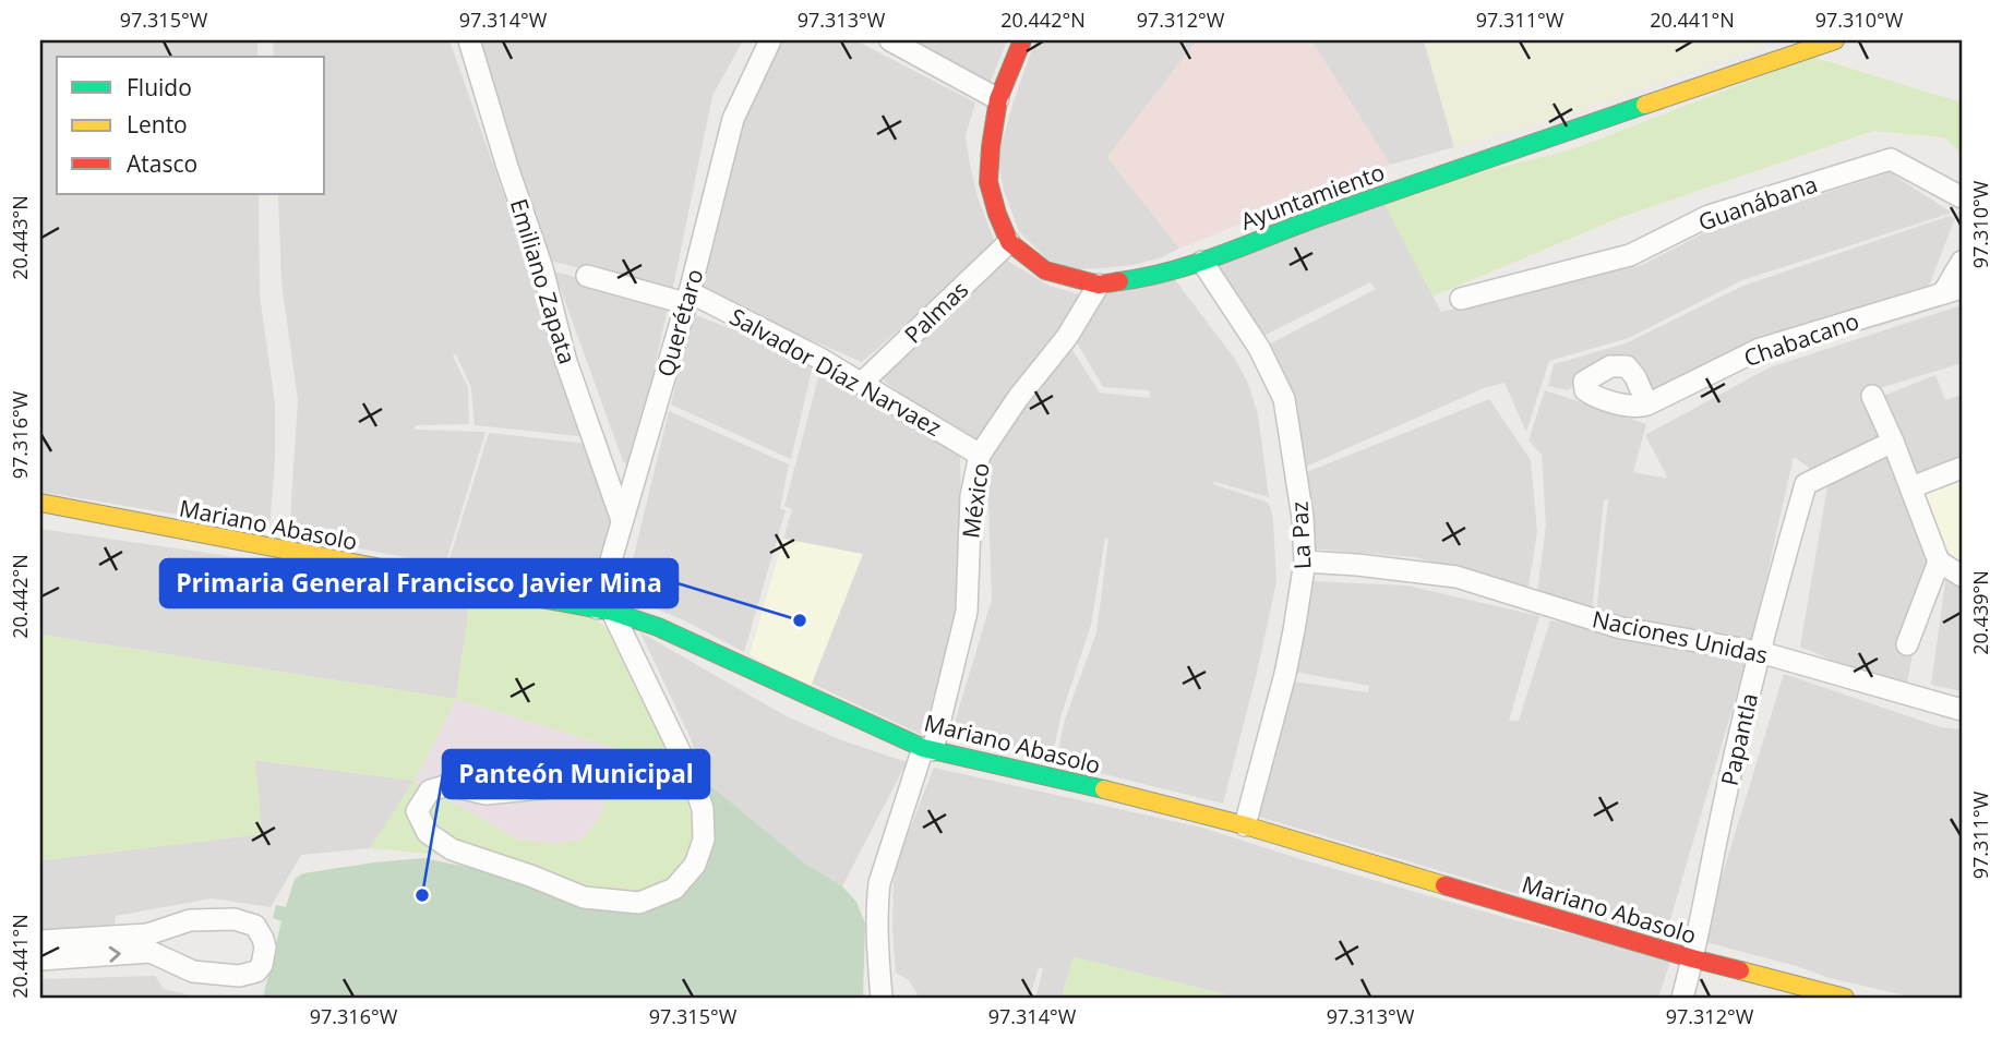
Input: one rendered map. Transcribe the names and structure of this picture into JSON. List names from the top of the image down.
{
  "streets": {
    "street": [
      "Ayuntamiento",
      "Guanábana",
      "Emiliano Zapata",
      "Palmas",
      "Querétaro",
      "Chabacano",
      "Salvador Díaz Narvaez",
      "México",
      "Mariano Abasolo",
      "La Paz",
      "Naciones Unidas",
      "Papantla"
    ]
  },
  "crossings": [
    ["Ayuntamiento", "Palmas"],
    ["Ayuntamiento", "México"],
    ["Ayuntamiento", "La Paz"],
    ["Emiliano Zapata", "Querétaro"],
    ["Palmas", "Salvador Díaz Narvaez"],
    ["Querétaro", "Salvador Díaz Narvaez"],
    ["Querétaro", "Mariano Abasolo"],
    ["Salvador Díaz Narvaez", "México"],
    ["México", "Mariano Abasolo"],
    ["Mariano Abasolo", "La Paz"],
    ["Mariano Abasolo", "Papantla"],
    ["La Paz", "Naciones Unidas"],
    ["Naciones Unidas", "Papantla"]
  ],
  "places": ["Primaria General Francisco Javier Mina", "Panteón Municipal"],
  "legend": ["Fluido", "Lento", "Atasco"],
  "coordinates": [
    "97.315°W",
    "97.314°W",
    "97.313°W",
    "20.442°N",
    "97.312°W",
    "97.311°W",
    "20.441°N",
    "97.310°W",
    "20.443°N",
    "97.316°W",
    "20.439°N"
  ]
}
